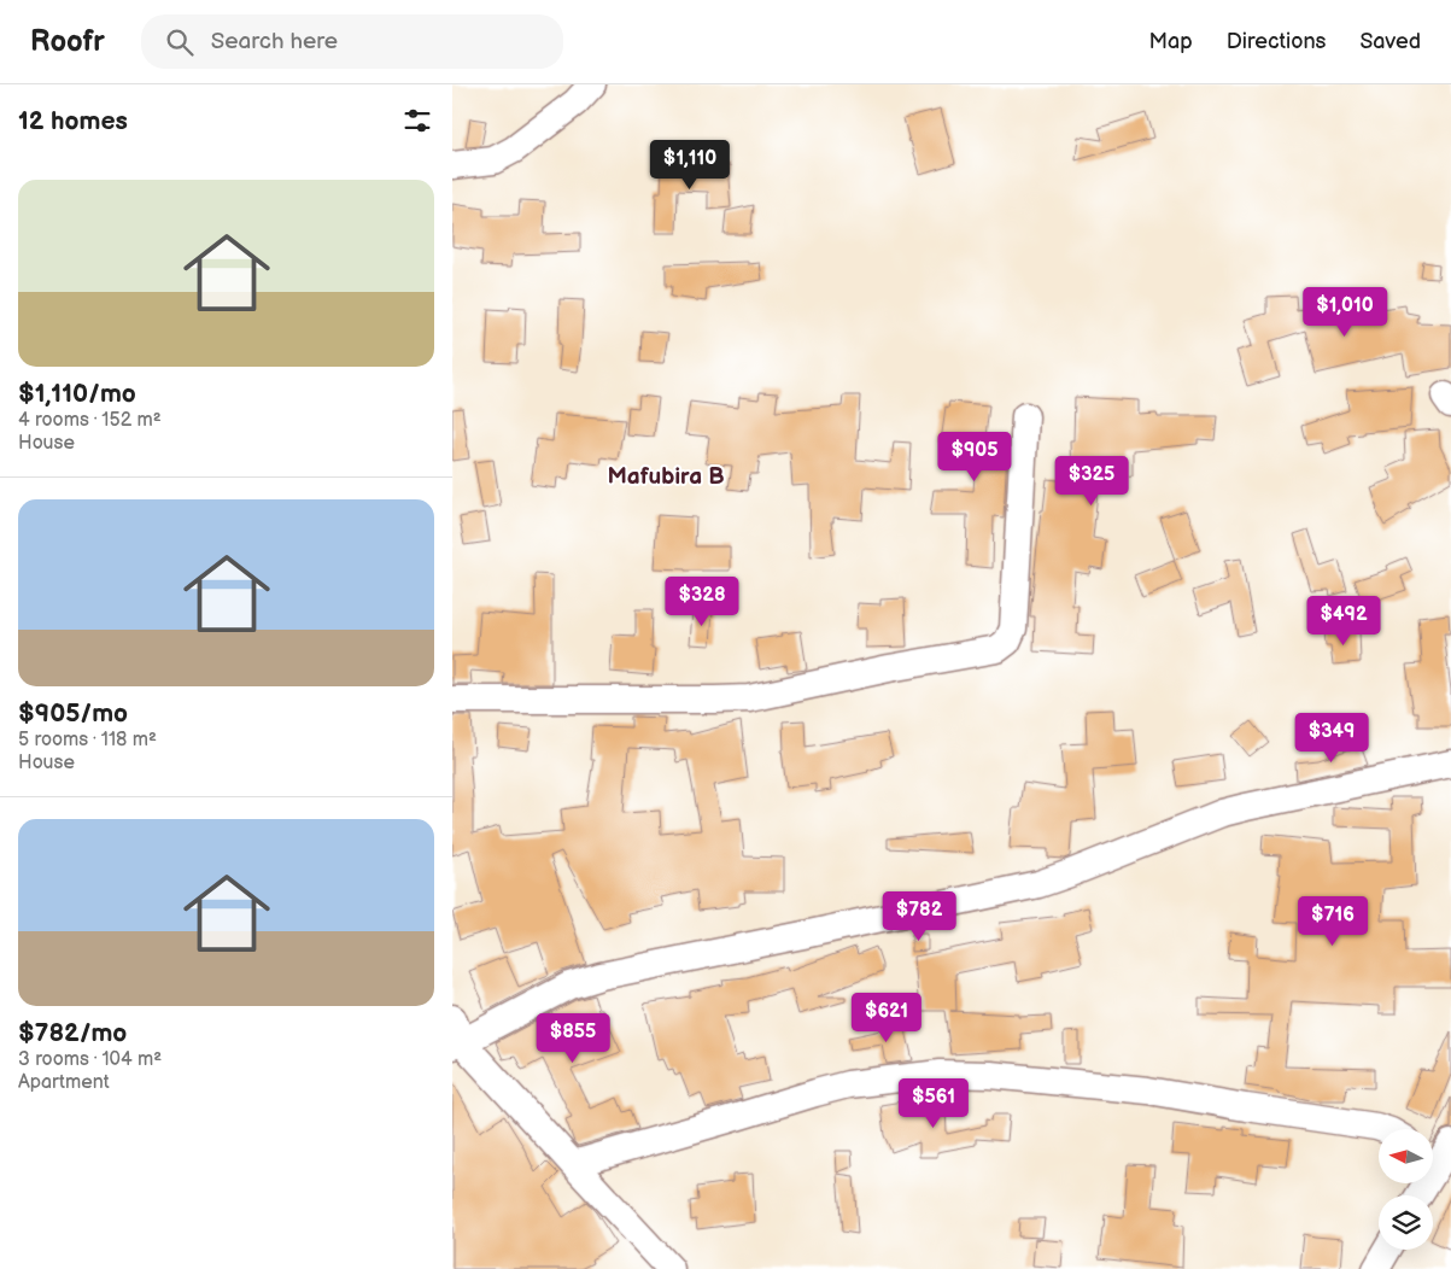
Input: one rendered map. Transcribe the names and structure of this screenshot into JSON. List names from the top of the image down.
{
  "districts": ["Mafubira B"],
  "north": "left",
  "page": {
    "header": "Roofr",
    "search": "Search here",
    "nav": ["Map", "Directions", "Saved"],
    "heading": "12 homes",
    "price": [
      "$1,110",
      "$1,010",
      "$905",
      "$325",
      "$328",
      "$492",
      "$349",
      "$782",
      "$716",
      "$621",
      "$855",
      "$561"
    ],
    "list": [
      {
        "name": "$1,110/mo",
        "note": "4 rooms · 152 m² · House"
      },
      {
        "name": "$905/mo",
        "note": "5 rooms · 118 m² · House"
      },
      {
        "name": "$782/mo",
        "note": "3 rooms · 104 m² · Apartment"
      }
    ]
  }
}
